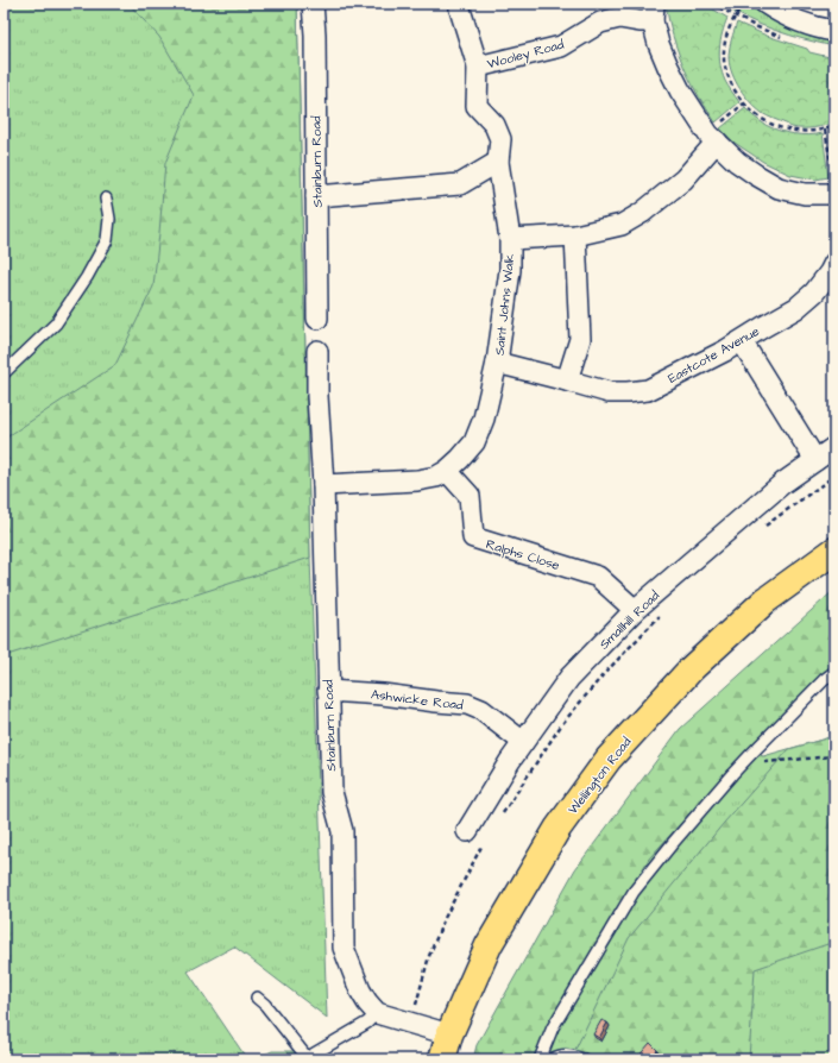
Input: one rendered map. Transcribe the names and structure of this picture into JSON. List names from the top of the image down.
{
  "streets": {
    "main road": ["Wellington Road"],
    "street": [
      "Wooley Road",
      "Stainburn Road",
      "Saint Johns Walk",
      "Eastcote Avenue",
      "Ralphs Close",
      "Smallhill Road",
      "Ashwicke Road"
    ]
  },
  "crossings": [
    ["Wooley Road", "Saint Johns Walk"],
    ["Stainburn Road", "Saint Johns Walk"],
    ["Stainburn Road", "Ashwicke Road"],
    ["Saint Johns Walk", "Eastcote Avenue"],
    ["Saint Johns Walk", "Ralphs Close"],
    ["Ralphs Close", "Smallhill Road"],
    ["Smallhill Road", "Ashwicke Road"]
  ]
}
